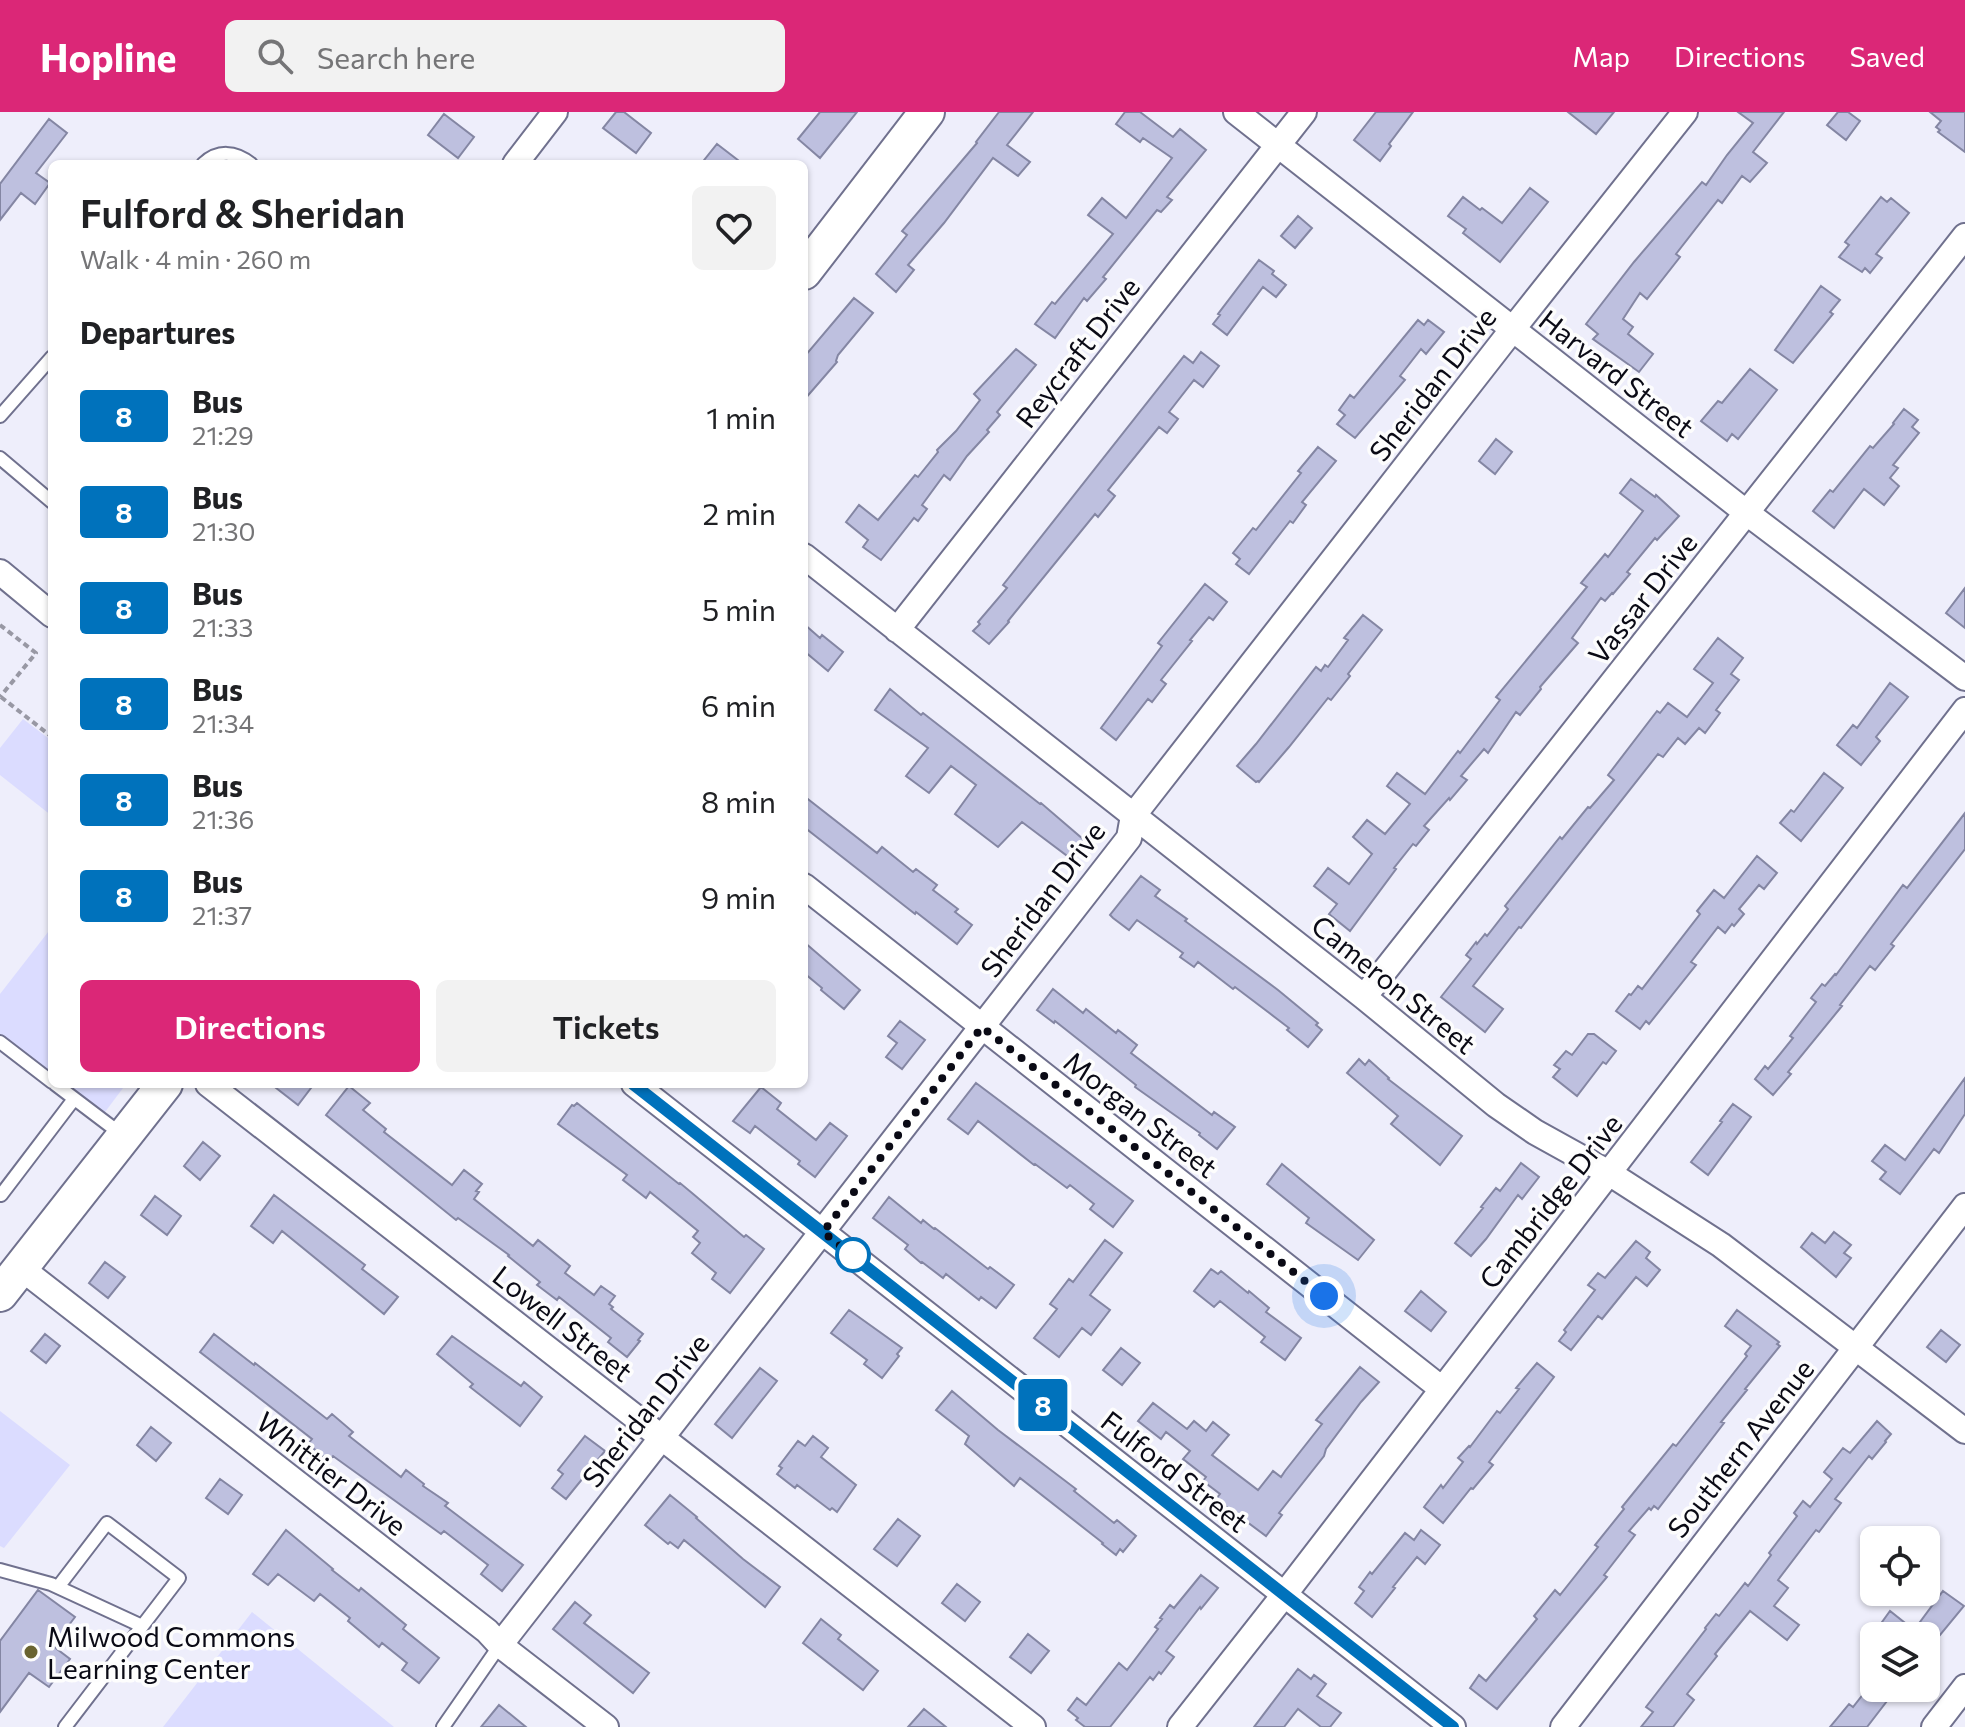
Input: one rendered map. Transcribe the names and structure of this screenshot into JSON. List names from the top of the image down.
{
  "streets": {
    "street": [
      "Reycraft Drive",
      "Harvard Street",
      "Sheridan Drive",
      "Vassar Drive",
      "Cameron Street",
      "Morgan Street",
      "Cambridge Drive",
      "Lowell Street",
      "Southern Avenue",
      "Fulford Street",
      "Whittier Drive"
    ]
  },
  "crossings": [
    ["Reycraft Drive", "Harvard Street"],
    ["Reycraft Drive", "Cameron Street"],
    ["Harvard Street", "Sheridan Drive"],
    ["Harvard Street", "Vassar Drive"],
    ["Sheridan Drive", "Cameron Street"],
    ["Sheridan Drive", "Morgan Street"],
    ["Sheridan Drive", "Lowell Street"],
    ["Sheridan Drive", "Fulford Street"],
    ["Sheridan Drive", "Whittier Drive"],
    ["Vassar Drive", "Cameron Street"],
    ["Cameron Street", "Cambridge Drive"],
    ["Cameron Street", "Southern Avenue"],
    ["Morgan Street", "Cambridge Drive"],
    ["Cambridge Drive", "Fulford Street"]
  ],
  "places": ["Milwood Commons Learning Center"],
  "lines": ["bus line 8"],
  "page": {
    "header": "Hopline",
    "search": "Search here",
    "nav": ["Map", "Directions", "Saved"],
    "on_map": "8",
    "heading": [
      ["Fulford & Sheridan", "Walk · 4 min · 260 m"],
      "Departures"
    ],
    "list": [
      {
        "mark": "8",
        "name": "Bus",
        "note": "21:29",
        "value": "1 min"
      },
      {
        "mark": "8",
        "name": "Bus",
        "note": "21:30",
        "value": "2 min"
      },
      {
        "mark": "8",
        "name": "Bus",
        "note": "21:33",
        "value": "5 min"
      },
      {
        "mark": "8",
        "name": "Bus",
        "note": "21:34",
        "value": "6 min"
      },
      {
        "mark": "8",
        "name": "Bus",
        "note": "21:36",
        "value": "8 min"
      },
      {
        "mark": "8",
        "name": "Bus",
        "note": "21:37",
        "value": "9 min"
      }
    ],
    "buttons": ["Directions", "Tickets"]
  }
}
